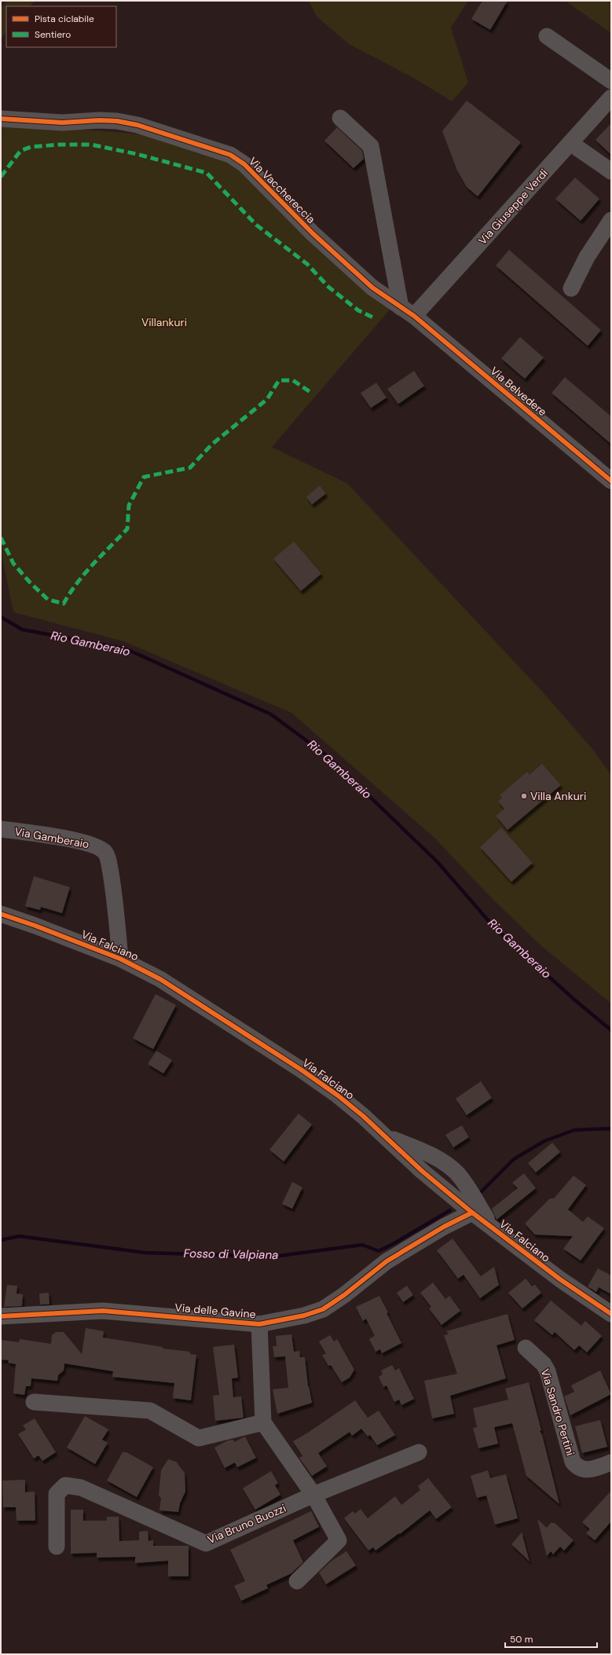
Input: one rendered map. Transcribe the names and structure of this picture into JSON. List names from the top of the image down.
{
  "streets": {
    "street": [
      "Via Vacchereccia",
      "Via Giuseppe Verdi",
      "Via Belvedere",
      "Via Gamberaio",
      "Via Falciano",
      "Via delle Gavine",
      "Via Sandro Pertini",
      "Via Bruno Buozzi"
    ]
  },
  "crossings": [
    ["Via Vacchereccia", "Via Giuseppe Verdi"],
    ["Via Vacchereccia", "Via Belvedere"],
    ["Via Giuseppe Verdi", "Via Belvedere"],
    ["Via Gamberaio", "Via Falciano"],
    ["Via Falciano", "Via delle Gavine"]
  ],
  "water": ["Rio Gamberaio", "Fosso di Valpiana"],
  "parks": ["Villankuri"],
  "places": ["Villa Ankuri"],
  "legend": ["Pista ciclabile", "Sentiero"],
  "scale_bar": "50 m"
}
